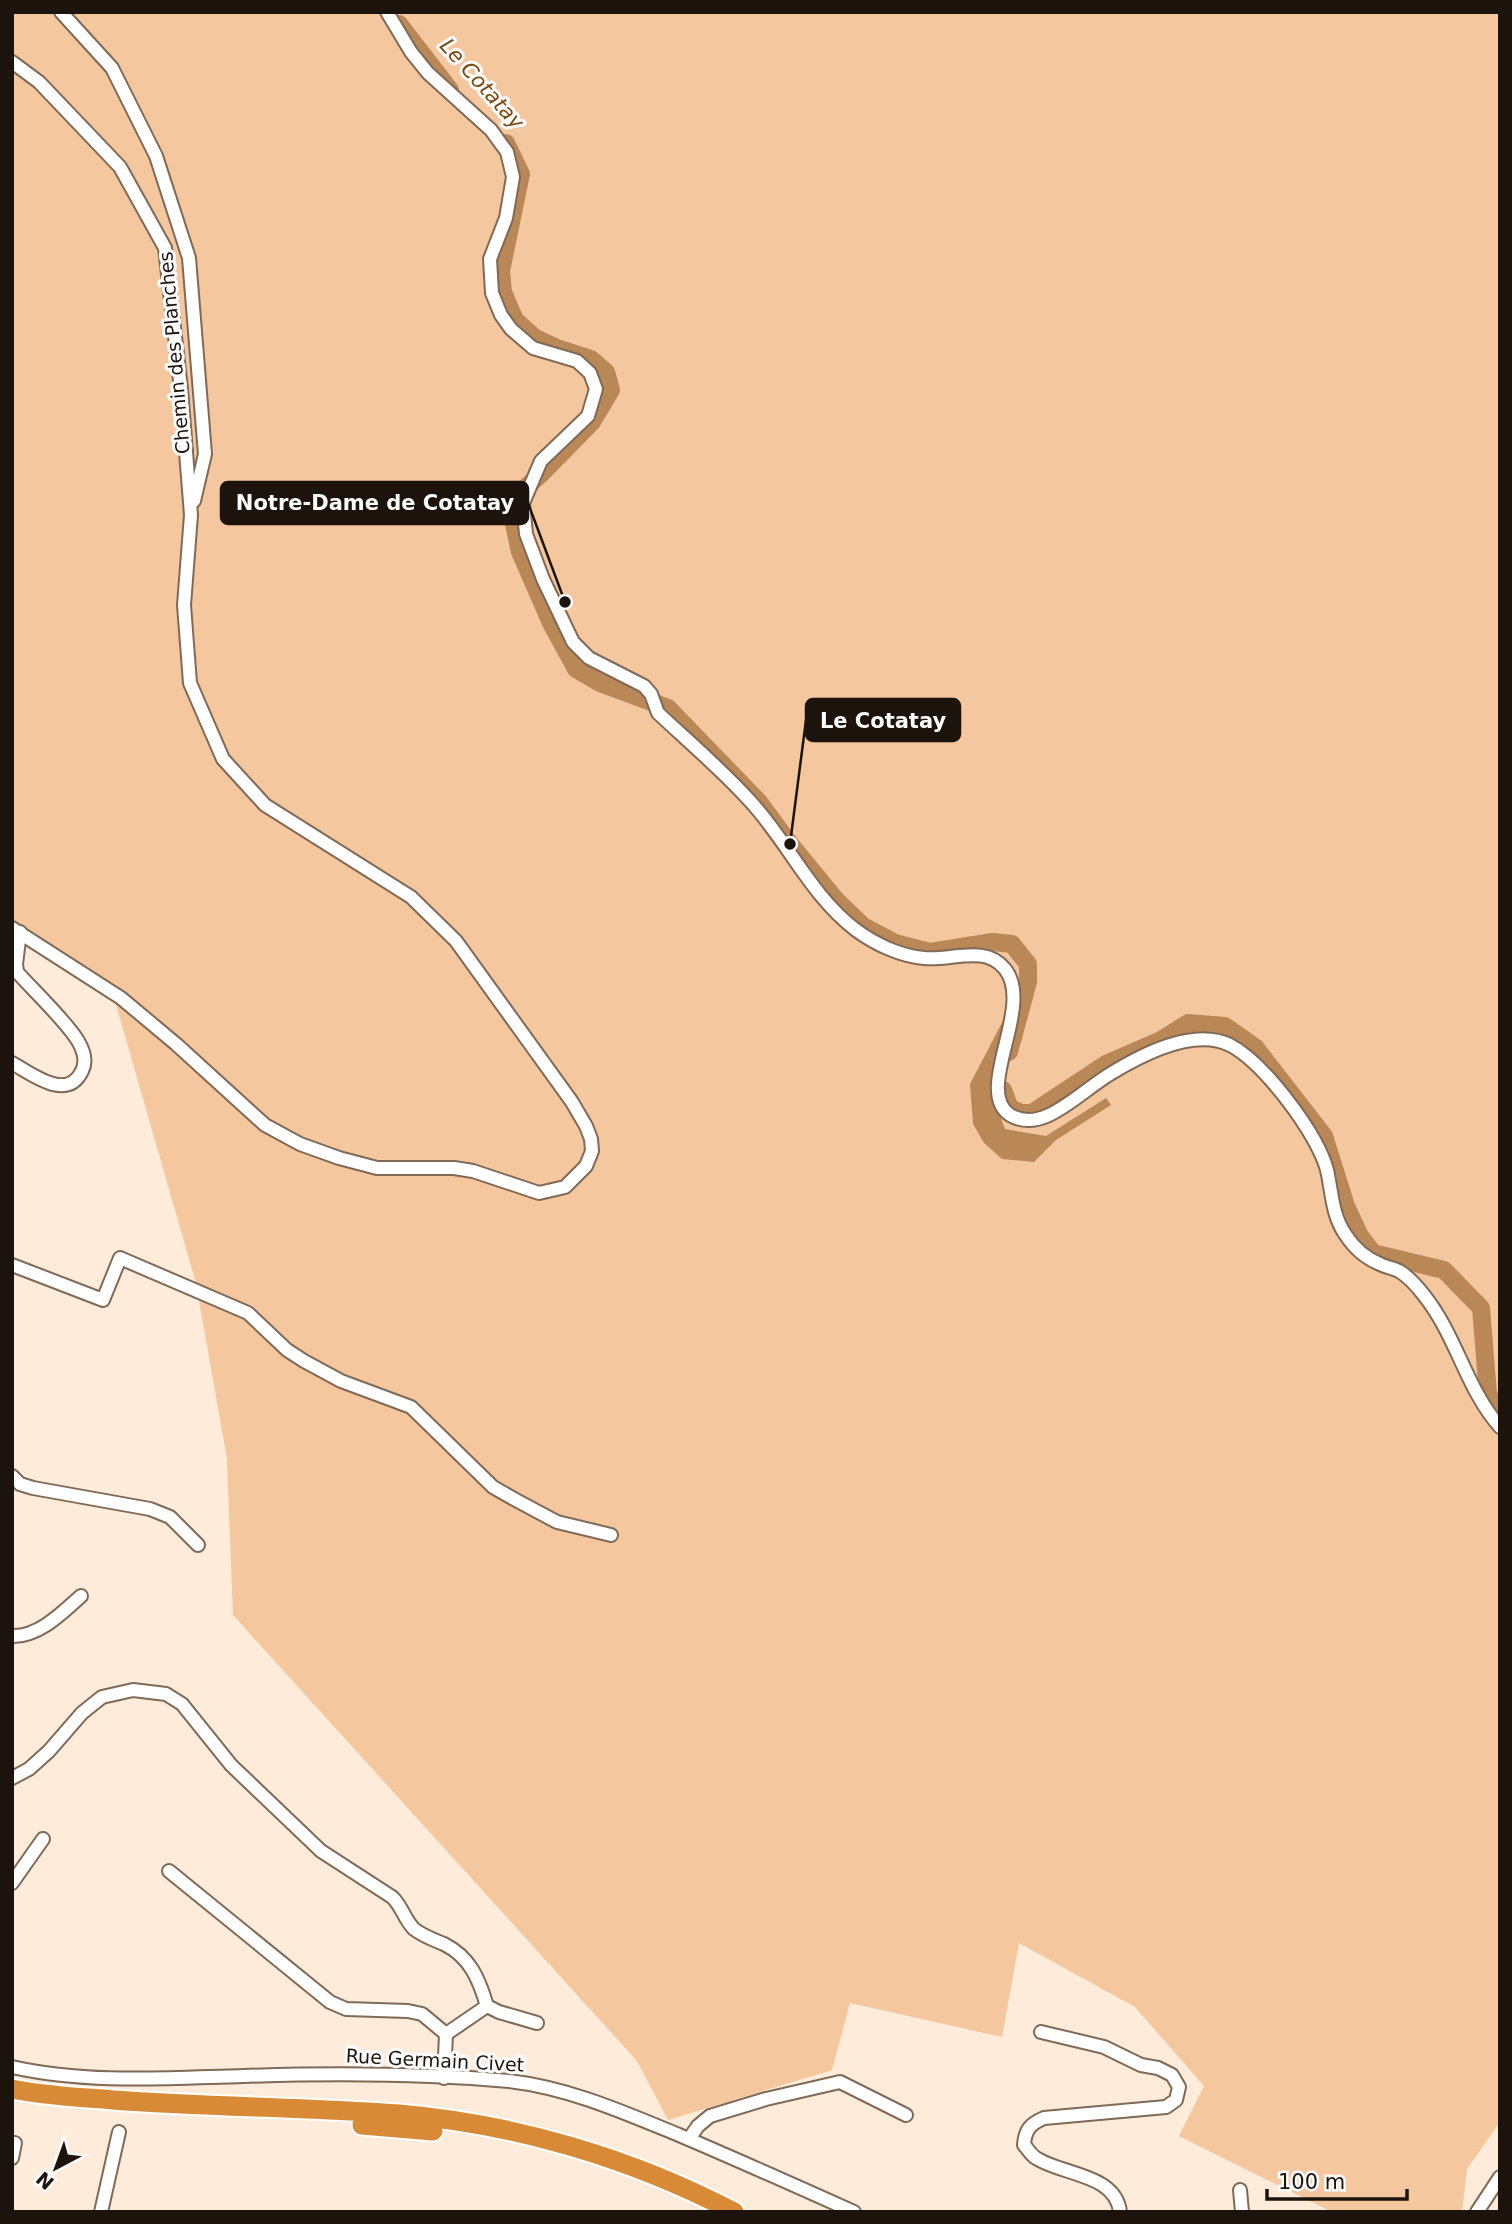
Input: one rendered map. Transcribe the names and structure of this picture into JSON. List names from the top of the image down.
{
  "streets": {
    "street": ["Chemin des Planches", "Rue Germain Civet"]
  },
  "water": ["Le Cotatay"],
  "places": ["Notre-Dame de Cotatay", "Le Cotatay"],
  "scale_bar": "100 m",
  "north": "bottom left"
}
